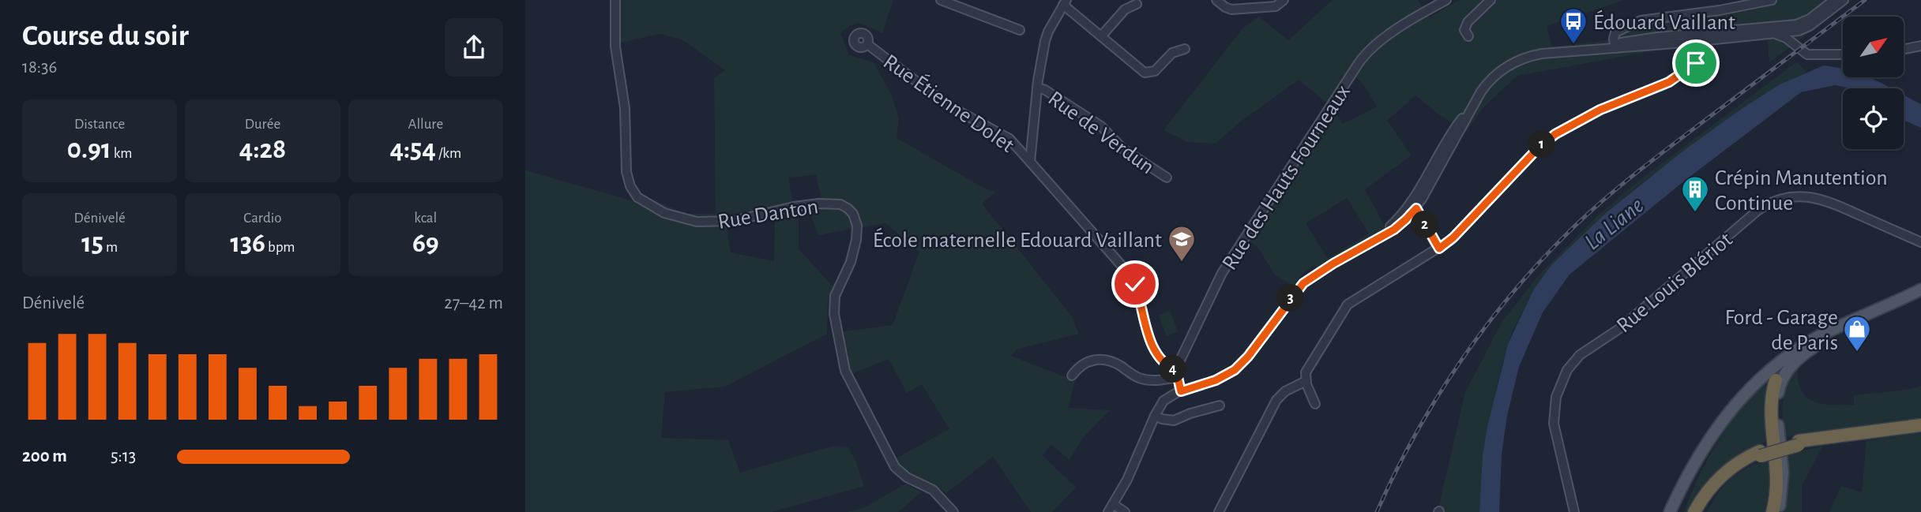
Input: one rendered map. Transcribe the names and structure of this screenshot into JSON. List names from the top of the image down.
{
  "streets": {
    "street": [
      "Rue Étienne Dolet",
      "Rue de Verdun",
      "Rue des Hauts Fourneaux",
      "Rue Danton",
      "Rue Louis Blériot"
    ]
  },
  "crossings": [
    ["Rue Étienne Dolet", "Rue des Hauts Fourneaux"]
  ],
  "water": ["La Liane"],
  "places": {
    "bus stop": ["Édouard Vaillant"],
    "building": ["Crépin Manutention Continue"],
    "school or university": ["École maternelle Edouard Vaillant"],
    "shop": ["Ford - Garage de Paris"]
  },
  "north": "top right",
  "page": {
    "heading": ["Course du soir", "18:36"],
    "stats": [
      ["Distance", "0.91 km"],
      ["Durée", "4:28"],
      ["Allure", "4:54 /km"],
      ["Dénivelé", "15 m"],
      ["Cardio", "136 bpm"],
      ["kcal", "69"]
    ],
    "pins": [
      "1",
      "2",
      "3",
      "4"
    ],
    "chart": ["Dénivelé", "27–42 m"],
    "list": [
      {
        "name": "200 m",
        "note": "5:13"
      }
    ]
  }
}
